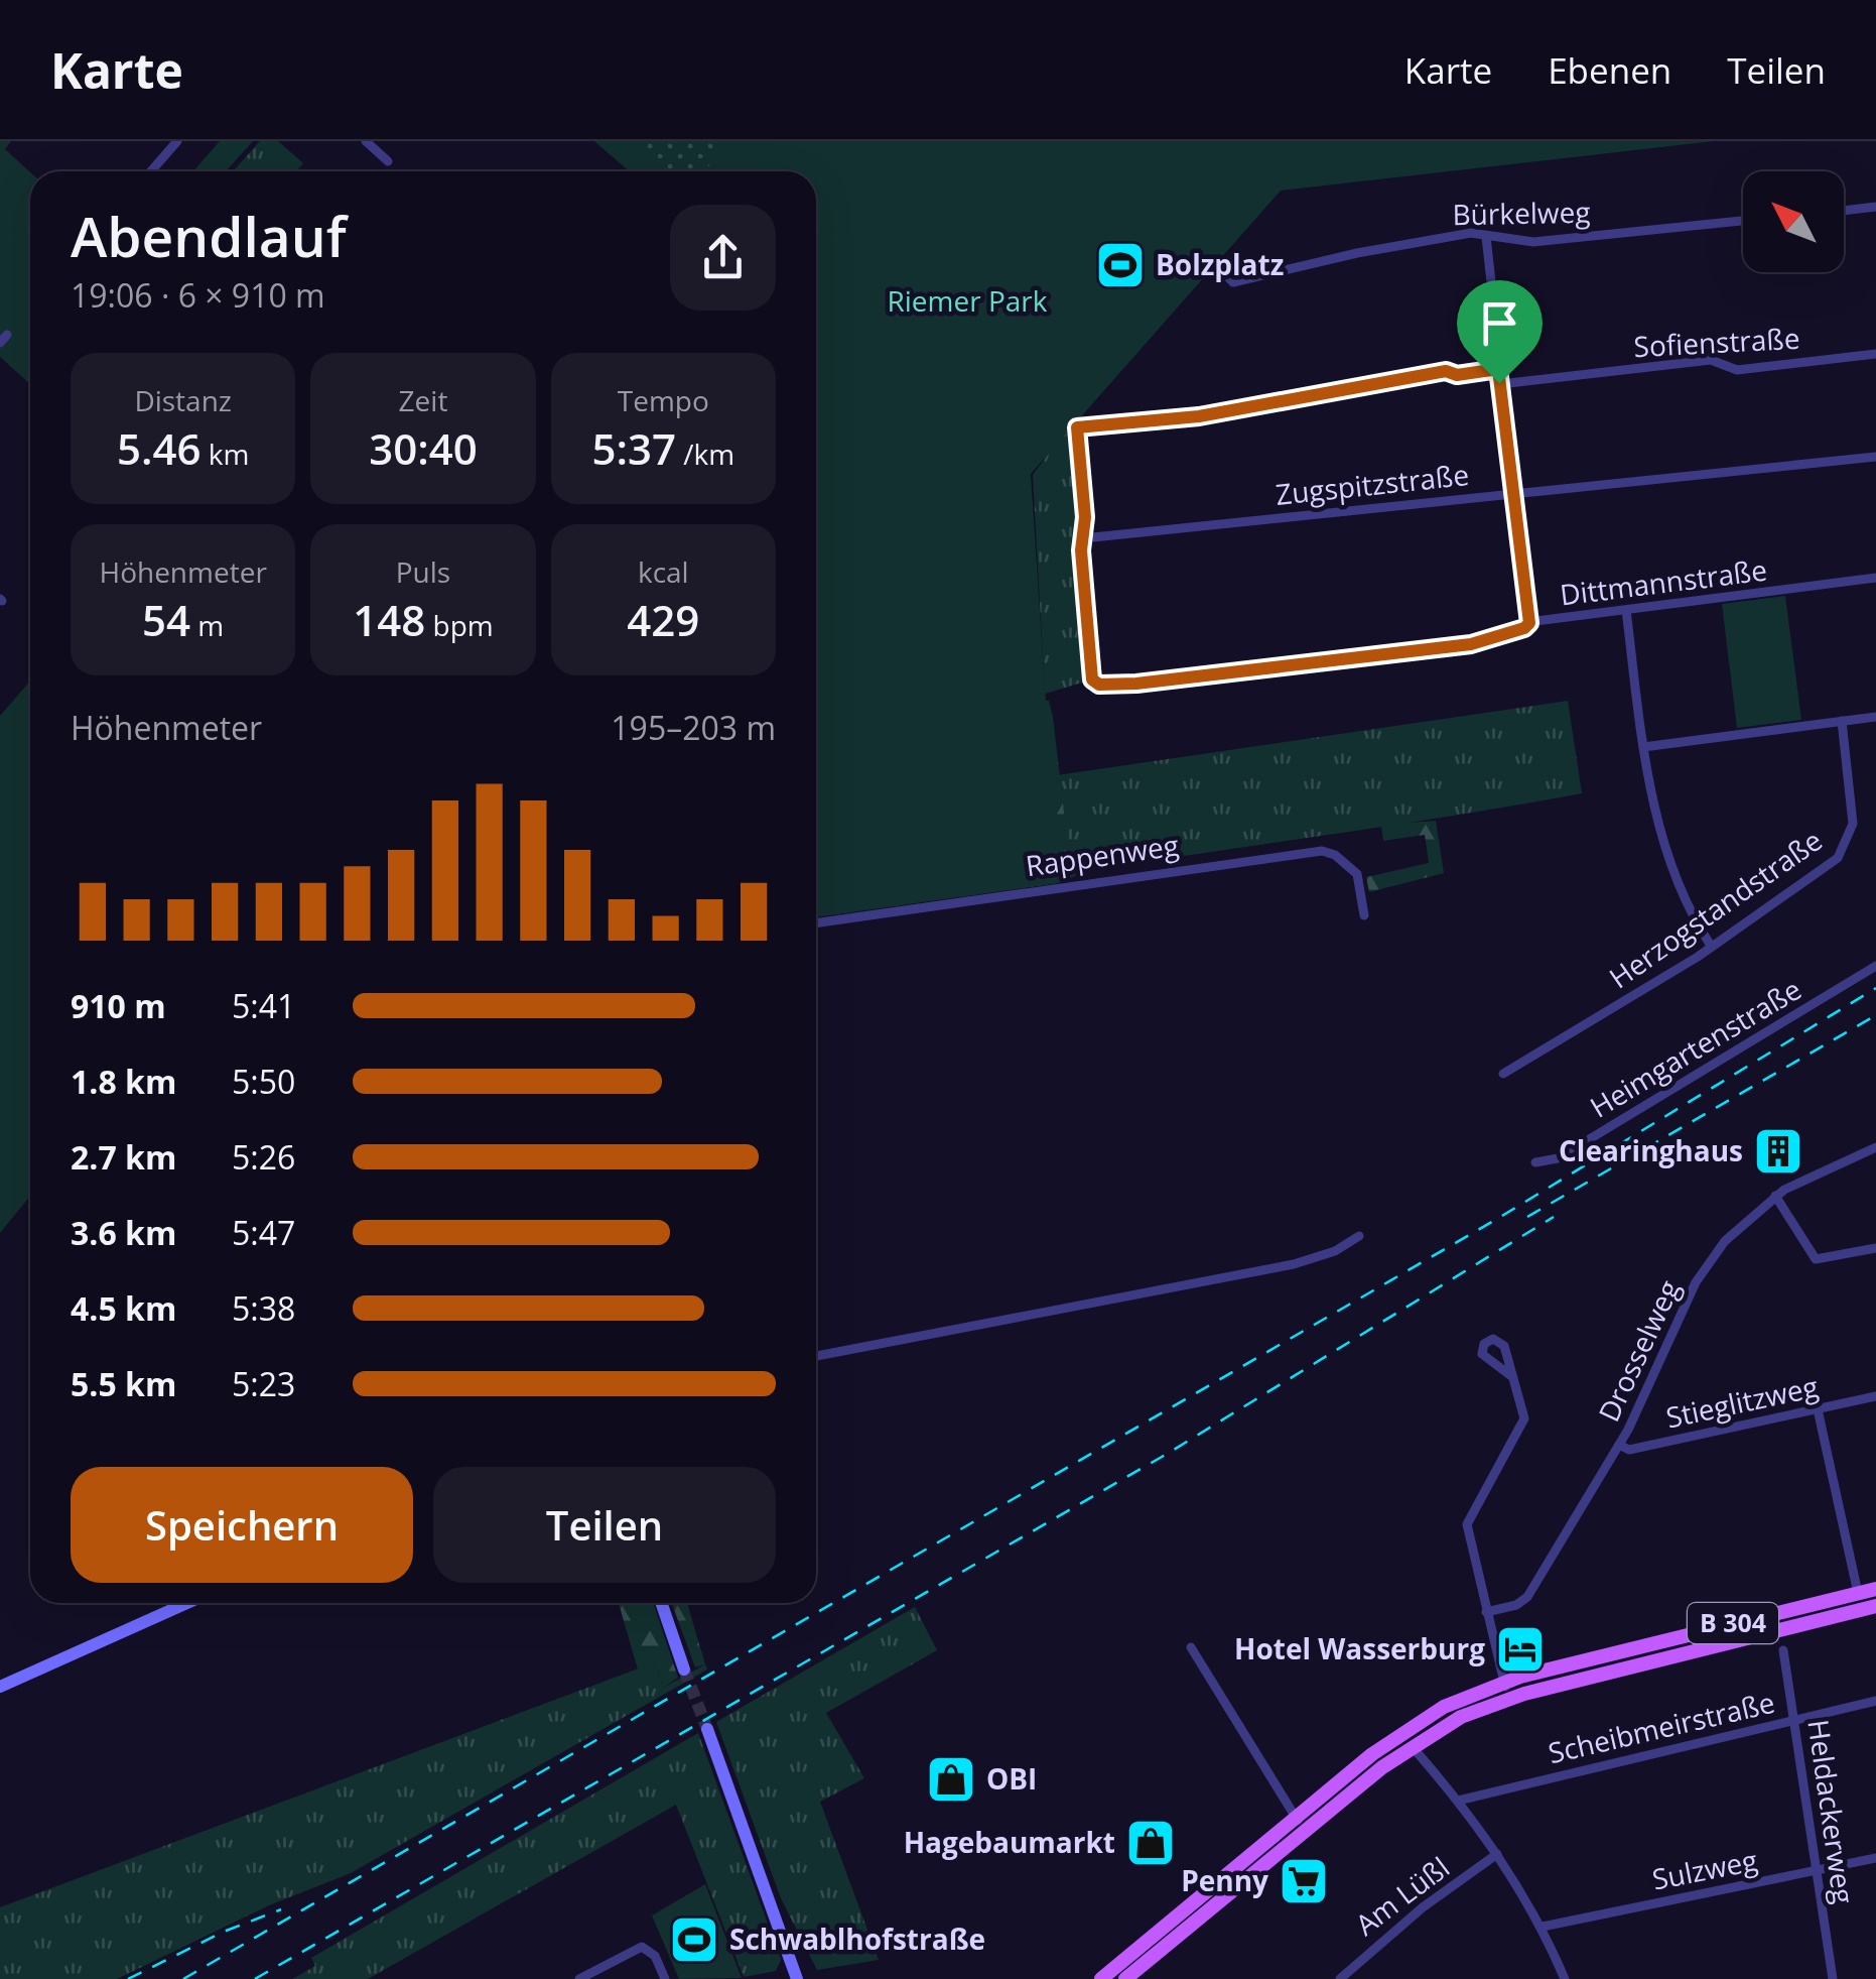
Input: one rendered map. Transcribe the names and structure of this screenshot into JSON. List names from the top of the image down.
{
  "streets": {
    "main road": ["B 304"],
    "street": [
      "Bürkelweg",
      "Sofienstraße",
      "Zugspitzstraße",
      "Dittmannstraße",
      "Rappenweg",
      "Herzogstandstraße",
      "Heimgartenstraße",
      "Drosselweg",
      "Stieglitzweg",
      "Scheibmeirstraße",
      "Heldackerweg",
      "Sulzweg",
      "Am Lüßl"
    ]
  },
  "crossings": [
    ["Zugspitzstraße", "Dittmannstraße"],
    ["Drosselweg", "Stieglitzweg"],
    ["Scheibmeirstraße", "Heldackerweg"],
    ["Heldackerweg", "Sulzweg"]
  ],
  "parks": ["Riemer Park"],
  "places": {
    "sports": ["Bolzplatz", "Schwablhofstraße"],
    "building": ["Clearinghaus"],
    "hotel": ["Hotel Wasserburg"],
    "shop": ["OBI", "Hagebaumarkt"],
    "supermarket": ["Penny"]
  },
  "north": "top left",
  "page": {
    "header": "Karte",
    "nav": ["Karte", "Ebenen", "Teilen"],
    "heading": ["Abendlauf", "19:06 · 6 × 910 m"],
    "stats": [
      ["Distanz", "5.46 km"],
      ["Zeit", "30:40"],
      ["Tempo", "5:37 /km"],
      ["Höhenmeter", "54 m"],
      ["Puls", "148 bpm"],
      ["kcal", "429"]
    ],
    "chart": ["Höhenmeter", "195–203 m"],
    "list": [
      {
        "name": "910 m",
        "note": "5:41"
      },
      {
        "name": "1.8 km",
        "note": "5:50"
      },
      {
        "name": "2.7 km",
        "note": "5:26"
      },
      {
        "name": "3.6 km",
        "note": "5:47"
      },
      {
        "name": "4.5 km",
        "note": "5:38"
      },
      {
        "name": "5.5 km",
        "note": "5:23"
      }
    ],
    "buttons": ["Speichern", "Teilen"]
  }
}
